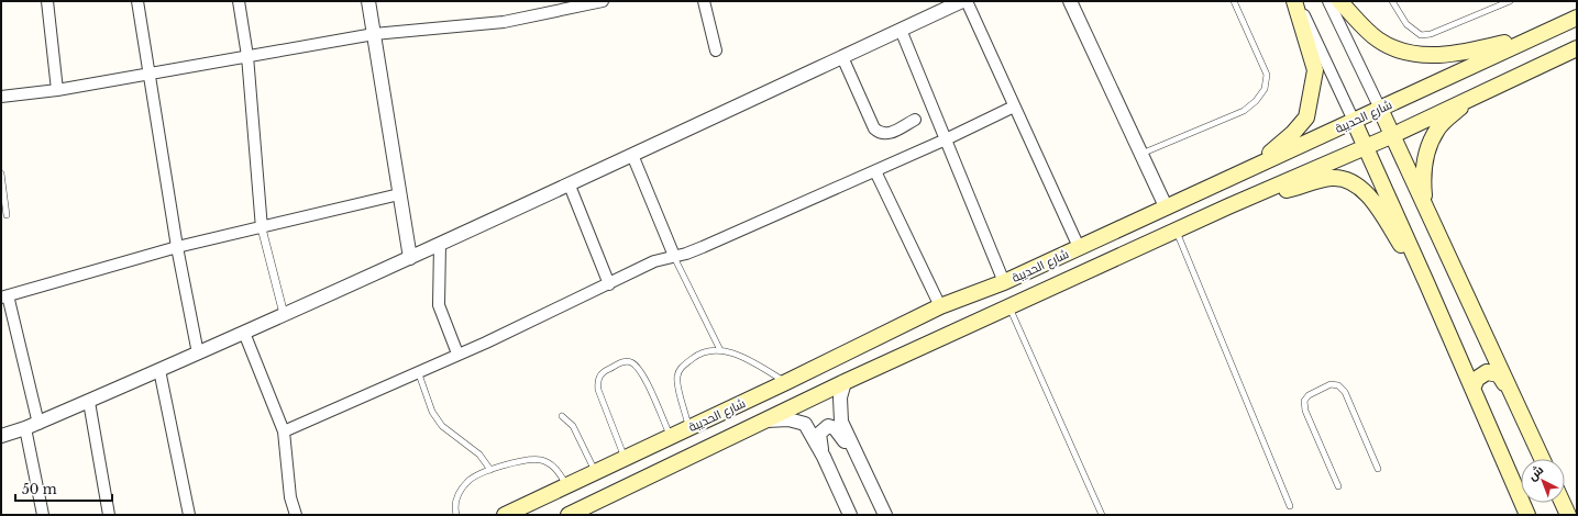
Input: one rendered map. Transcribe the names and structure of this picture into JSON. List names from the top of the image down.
{
  "streets": {
    "main road": ["شارع الحديبة"]
  },
  "scale_bar": "50 m",
  "north": "top left"
}
